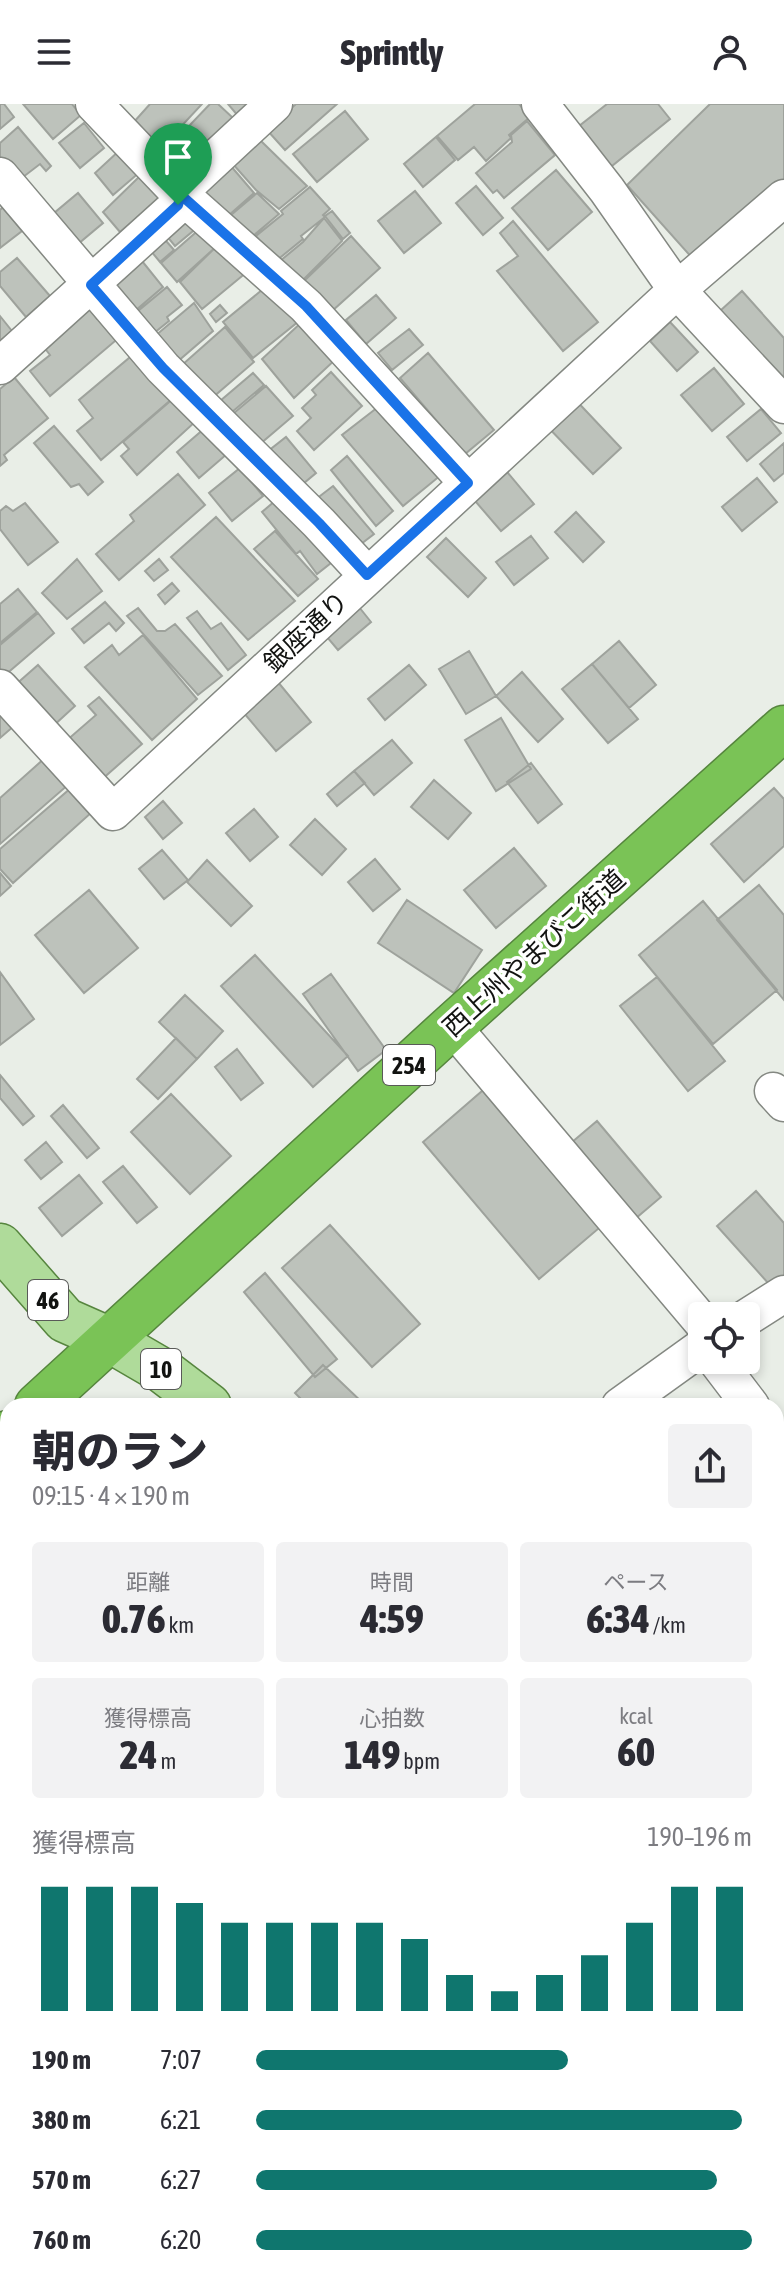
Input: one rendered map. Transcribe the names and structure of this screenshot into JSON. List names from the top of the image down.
{
  "streets": {
    "highway": ["西上州やまびこ街道", "254"],
    "main road": ["46", "10"],
    "street": ["銀座通り"]
  },
  "crossings": [
    ["西上州やまびこ街道", "46"],
    ["西上州やまびこ街道", "10"],
    ["46", "10"]
  ],
  "page": {
    "header": "Sprintly",
    "heading": ["朝のラン", "09:15 · 4 × 190 m"],
    "stats": [
      ["距離", "0.76 km"],
      ["時間", "4:59"],
      ["ペース", "6:34 /km"],
      ["獲得標高", "24 m"],
      ["心拍数", "149 bpm"],
      ["kcal", "60"]
    ],
    "chart": ["獲得標高", "190–196 m"],
    "list": [
      {
        "name": "190 m",
        "note": "7:07"
      },
      {
        "name": "380 m",
        "note": "6:21"
      },
      {
        "name": "570 m",
        "note": "6:27"
      },
      {
        "name": "760 m",
        "note": "6:20"
      }
    ]
  }
}
